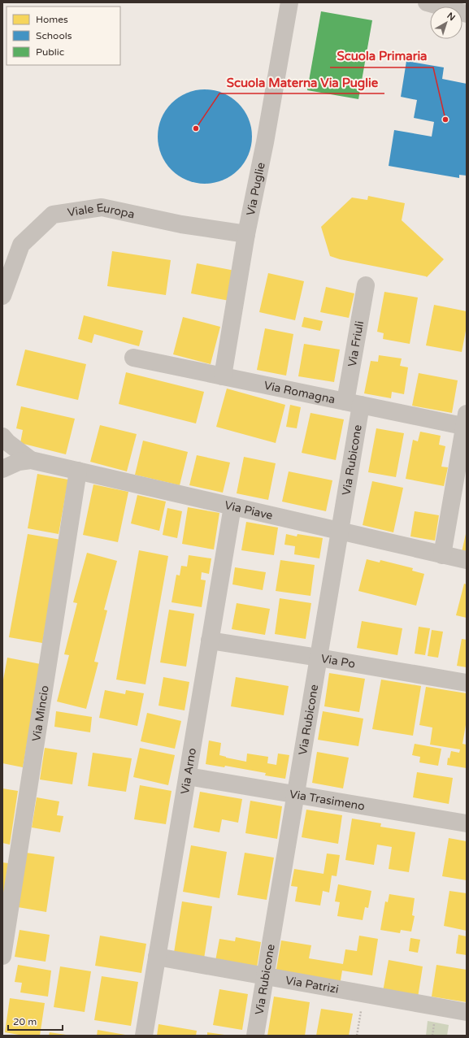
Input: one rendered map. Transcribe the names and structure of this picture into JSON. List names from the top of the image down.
{
  "streets": {
    "street": [
      "Via Puglie",
      "Viale Europa",
      "Via Friuli",
      "Via Romagna",
      "Via Rubicone",
      "Via Piave",
      "Via Po",
      "Via Mincio",
      "Via Arno",
      "Via Trasimeno",
      "Via Patrizi"
    ]
  },
  "crossings": [
    ["Via Puglie", "Viale Europa"],
    ["Via Puglie", "Via Romagna"],
    ["Via Friuli", "Via Romagna"],
    ["Via Friuli", "Via Rubicone"],
    ["Via Romagna", "Via Rubicone"],
    ["Via Rubicone", "Via Piave"],
    ["Via Rubicone", "Via Po"],
    ["Via Rubicone", "Via Trasimeno"],
    ["Via Rubicone", "Via Patrizi"],
    ["Via Piave", "Via Mincio"],
    ["Via Piave", "Via Arno"],
    ["Via Po", "Via Arno"],
    ["Via Arno", "Via Trasimeno"],
    ["Via Arno", "Via Patrizi"]
  ],
  "places": ["Scuola Primaria", "Scuola Materna Via Puglie"],
  "legend": ["Homes", "Schools", "Public"],
  "scale_bar": "20 m",
  "north": "top right"
}
